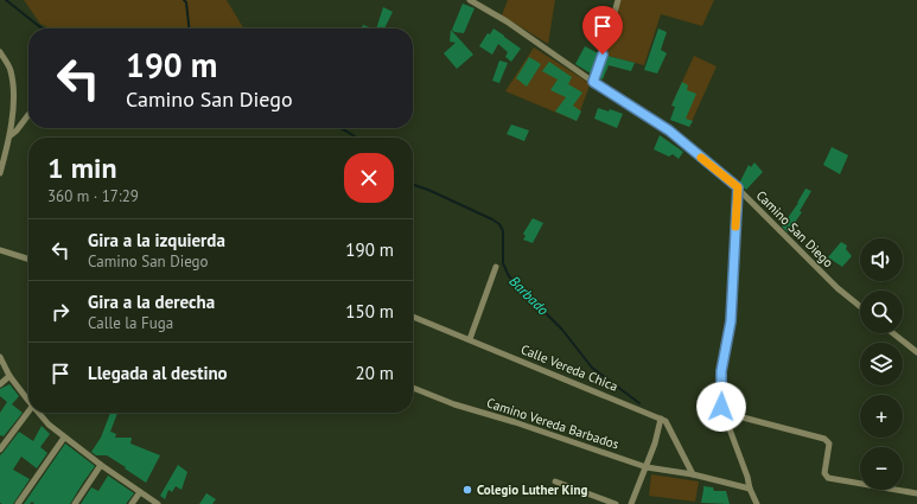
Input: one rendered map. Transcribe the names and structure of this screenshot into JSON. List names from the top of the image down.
{
  "streets": {
    "street": ["Camino San Diego", "Calle Vereda Chica", "Camino Vereda Barbados"]
  },
  "water": ["Barbado"],
  "places": ["Colegio Luther King"],
  "page": {
    "turn": ["190 m", "Camino San Diego"],
    "heading": ["1 min", "360 m · 17:29"],
    "list": [
      {
        "name": "Gira a la izquierda",
        "note": "Camino San Diego",
        "value": "190 m"
      },
      {
        "name": "Gira a la derecha",
        "note": "Calle la Fuga",
        "value": "150 m"
      },
      {
        "name": "Llegada al destino",
        "value": "20 m"
      }
    ],
    "map_buttons": ["+", "−"]
  }
}
